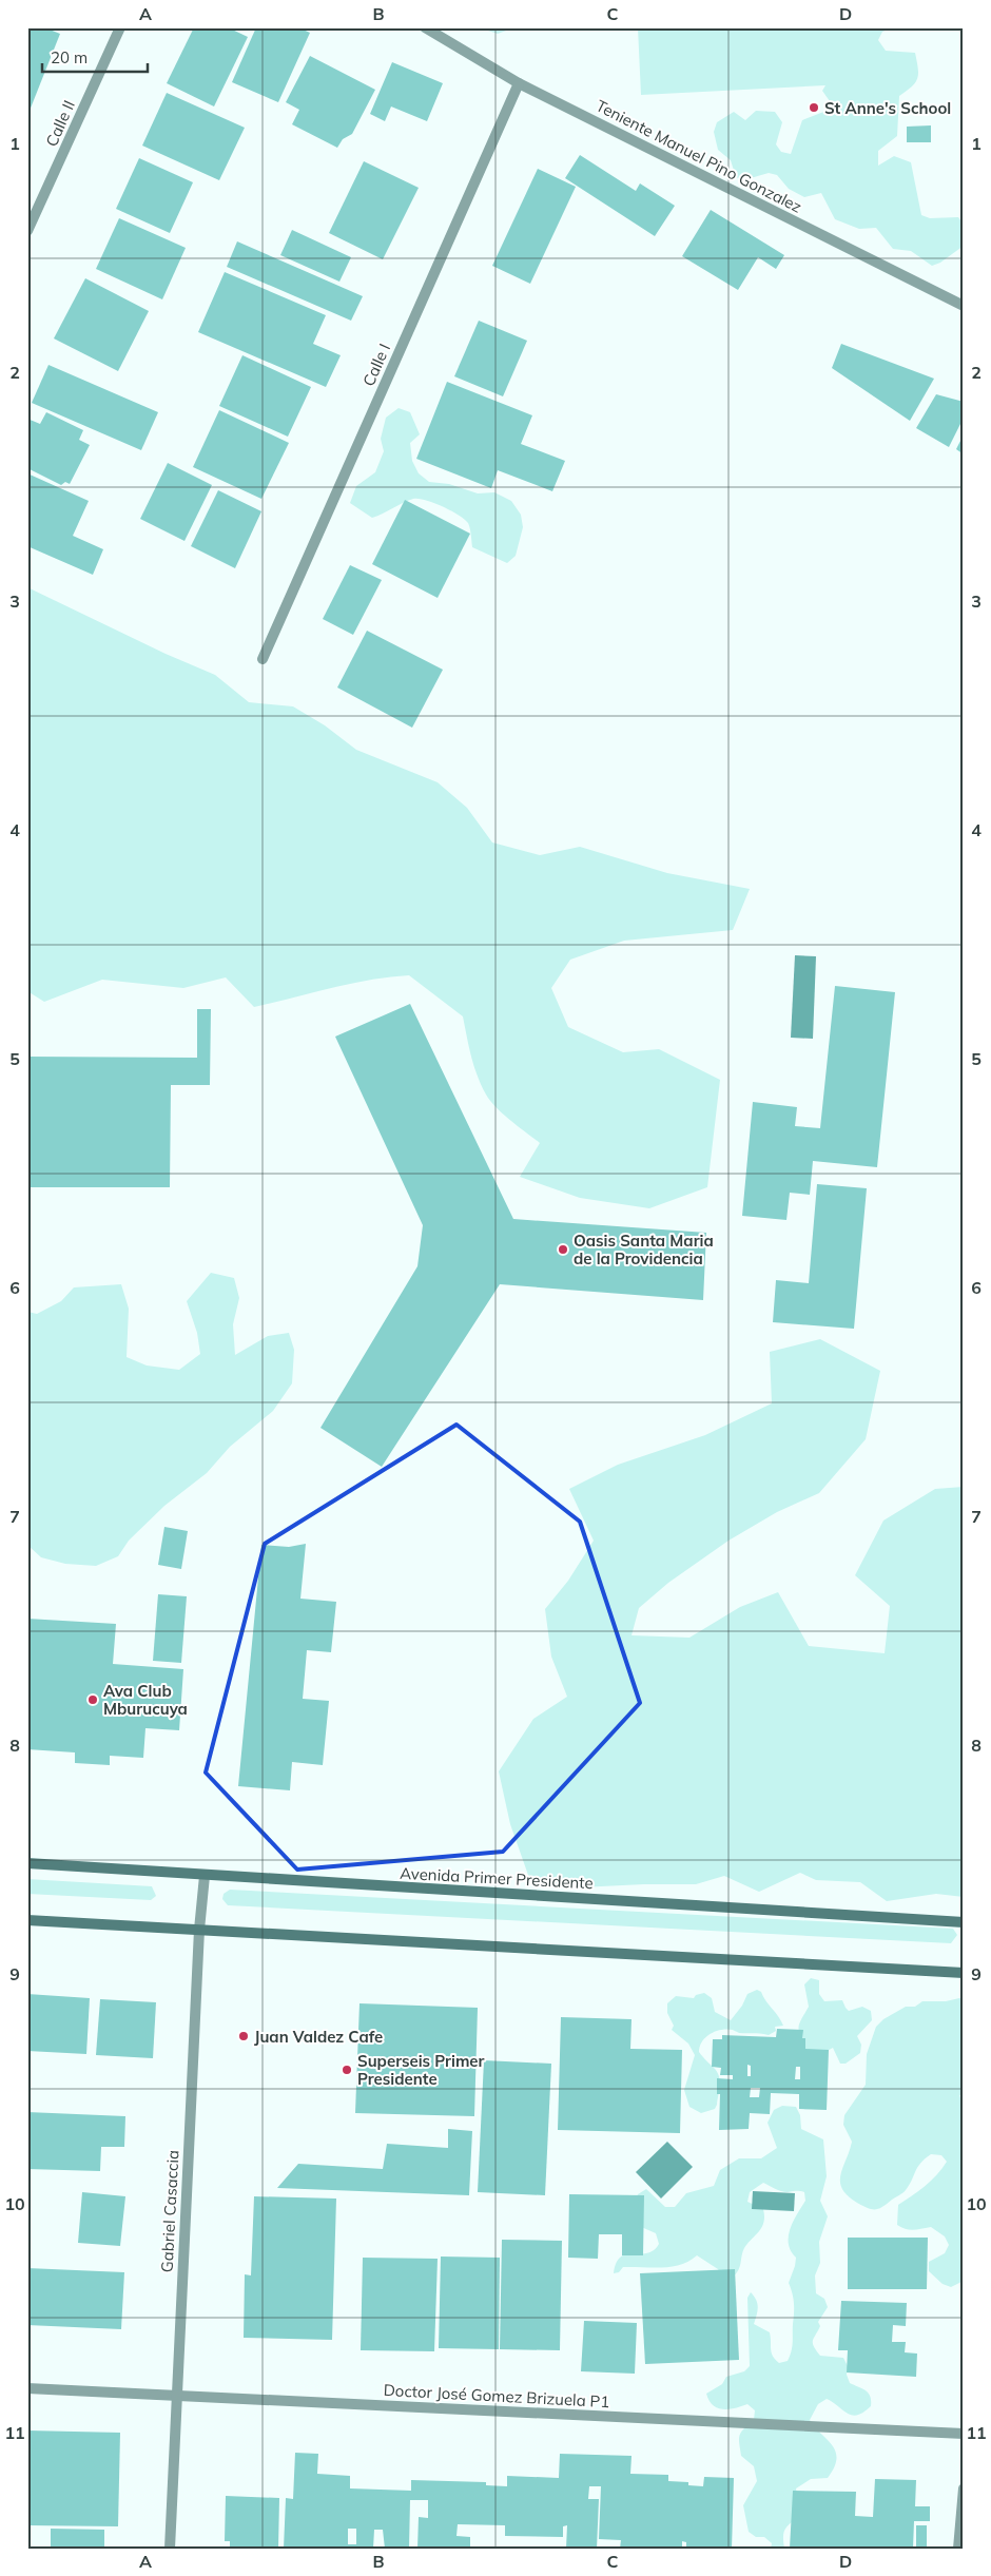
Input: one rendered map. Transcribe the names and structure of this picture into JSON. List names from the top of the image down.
{
  "streets": {
    "main road": ["Avenida Primer Presidente"],
    "street": [
      "Calle II",
      "Teniente Manuel Pino Gonzalez",
      "Calle I",
      "Gabriel Casaccia",
      "Doctor José Gomez Brizuela P1"
    ]
  },
  "crossings": [
    ["Teniente Manuel Pino Gonzalez", "Calle I"],
    ["Avenida Primer Presidente", "Gabriel Casaccia"],
    ["Gabriel Casaccia", "Doctor José Gomez Brizuela P1"]
  ],
  "places": [
    "St Anne's School",
    "Oasis Santa Maria de la Providencia",
    "Ava Club Mburucuya",
    "Juan Valdez Cafe",
    "Superseis Primer Presidente"
  ],
  "scale_bar": "20 m",
  "grid": {
    "columns": [
      "A",
      "B",
      "C",
      "D"
    ],
    "rows": [
      "1",
      "2",
      "3",
      "4",
      "5",
      "6",
      "7",
      "8",
      "9",
      "10",
      "11"
    ]
  }
}
